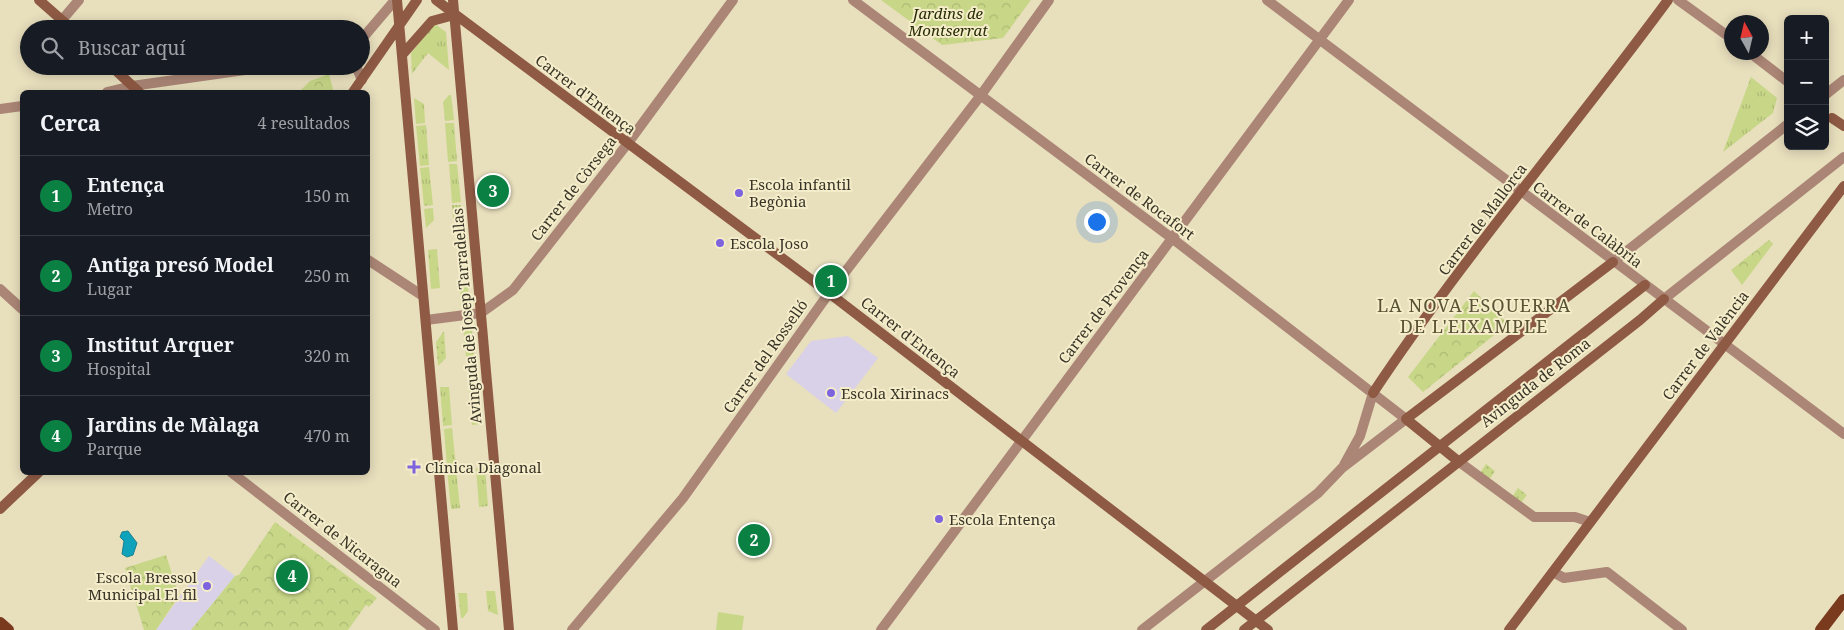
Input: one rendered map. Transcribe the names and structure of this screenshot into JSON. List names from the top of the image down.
{
  "streets": {
    "main road": [
      "Carrer d'Entença",
      "Carrer de Mallorca",
      "Avinguda de Josep Tarradellas",
      "Carrer de València",
      "Avinguda de Roma"
    ],
    "street": [
      "Carrer de Còrsega",
      "Carrer de Rocafort",
      "Carrer de Calàbria",
      "Carrer de Provença",
      "Carrer del Rosselló",
      "Carrer de Nicaragua"
    ]
  },
  "crossings": [
    ["Carrer d'Entença", "Carrer de Còrsega"],
    ["Carrer d'Entença", "Carrer de Provença"],
    ["Carrer d'Entença", "Avinguda de Josep Tarradellas"],
    ["Carrer d'Entença", "Carrer del Rosselló"],
    ["Carrer d'Entença", "Avinguda de Roma"],
    ["Carrer de Còrsega", "Avinguda de Josep Tarradellas"],
    ["Carrer de Rocafort", "Carrer de Mallorca"],
    ["Carrer de Rocafort", "Carrer de Provença"],
    ["Carrer de Rocafort", "Carrer del Rosselló"],
    ["Carrer de Mallorca", "Carrer de Calàbria"],
    ["Carrer de Calàbria", "Carrer de Provença"],
    ["Carrer de Calàbria", "Carrer de València"],
    ["Carrer de Calàbria", "Avinguda de Roma"]
  ],
  "districts": ["LA NOVA ESQUERRA DE L'EIXAMPLE"],
  "parks": ["Jardins de Montserrat"],
  "places": {
    "other": [
      "Escola infantil Begònia",
      "Escola Joso",
      "Escola Xirinacs",
      "Escola Entença",
      "Escola Bressol Municipal El fil"
    ],
    "health": ["Clínica Diagonal"]
  },
  "north": "top",
  "page": {
    "map_buttons": ["+", "−"],
    "search": "Buscar aquí",
    "heading": ["Cerca", "4 resultados"],
    "list": [
      {
        "mark": "1",
        "name": "Entença",
        "note": "Metro",
        "value": "150 m"
      },
      {
        "mark": "2",
        "name": "Antiga presó Model",
        "note": "Lugar",
        "value": "250 m"
      },
      {
        "mark": "3",
        "name": "Institut Arquer",
        "note": "Hospital",
        "value": "320 m"
      },
      {
        "mark": "4",
        "name": "Jardins de Màlaga",
        "note": "Parque",
        "value": "470 m"
      }
    ],
    "pins": [
      "3",
      "1",
      "2",
      "4"
    ]
  }
}
